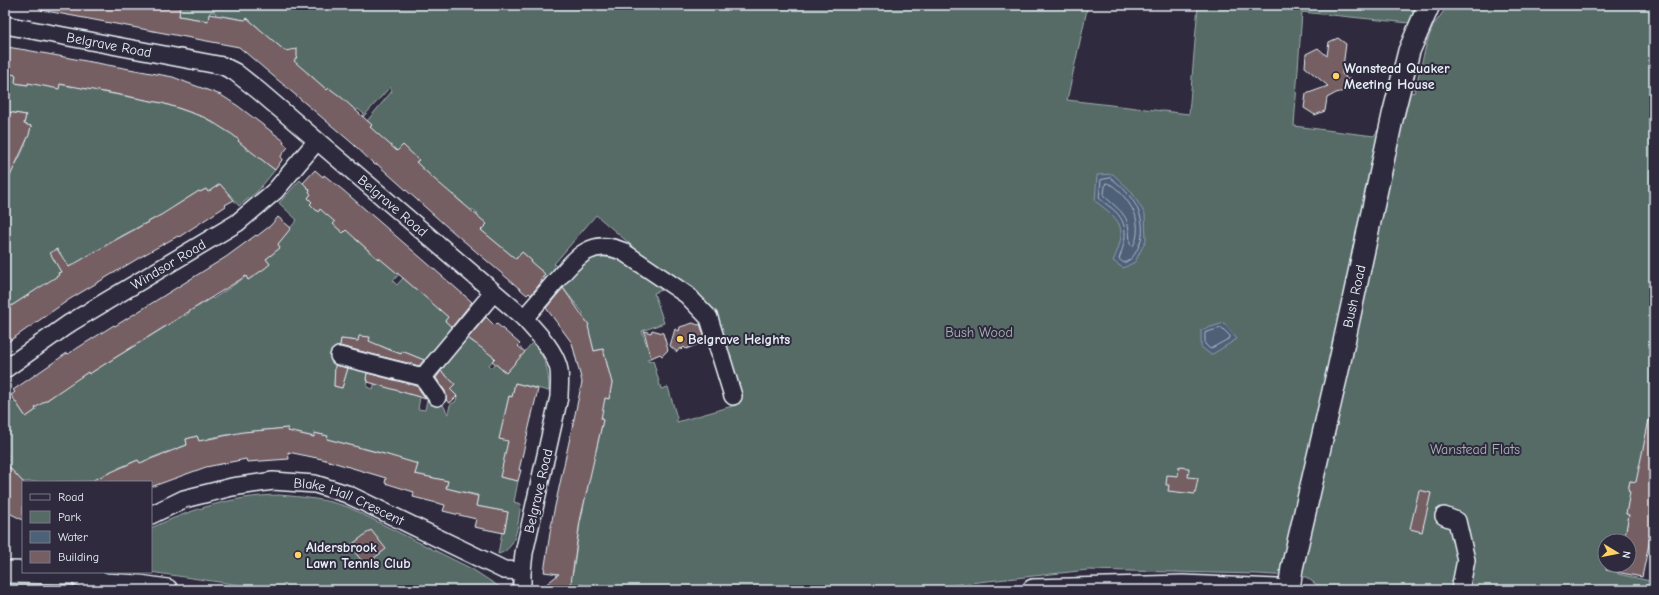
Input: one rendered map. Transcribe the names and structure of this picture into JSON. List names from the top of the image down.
{
  "streets": {
    "main road": ["Bush Road"],
    "street": ["Belgrave Road", "Windsor Road", "Blake Hall Crescent"]
  },
  "crossings": [
    ["Belgrave Road", "Windsor Road"],
    ["Belgrave Road", "Blake Hall Crescent"]
  ],
  "parks": ["Bush Wood", "Wanstead Flats"],
  "places": ["Wanstead Quaker Meeting House", "Belgrave Heights", "Aldersbrook Lawn Tennis Club"],
  "legend": [
    "Road",
    "Park",
    "Water",
    "Building"
  ],
  "north": "right"
}
